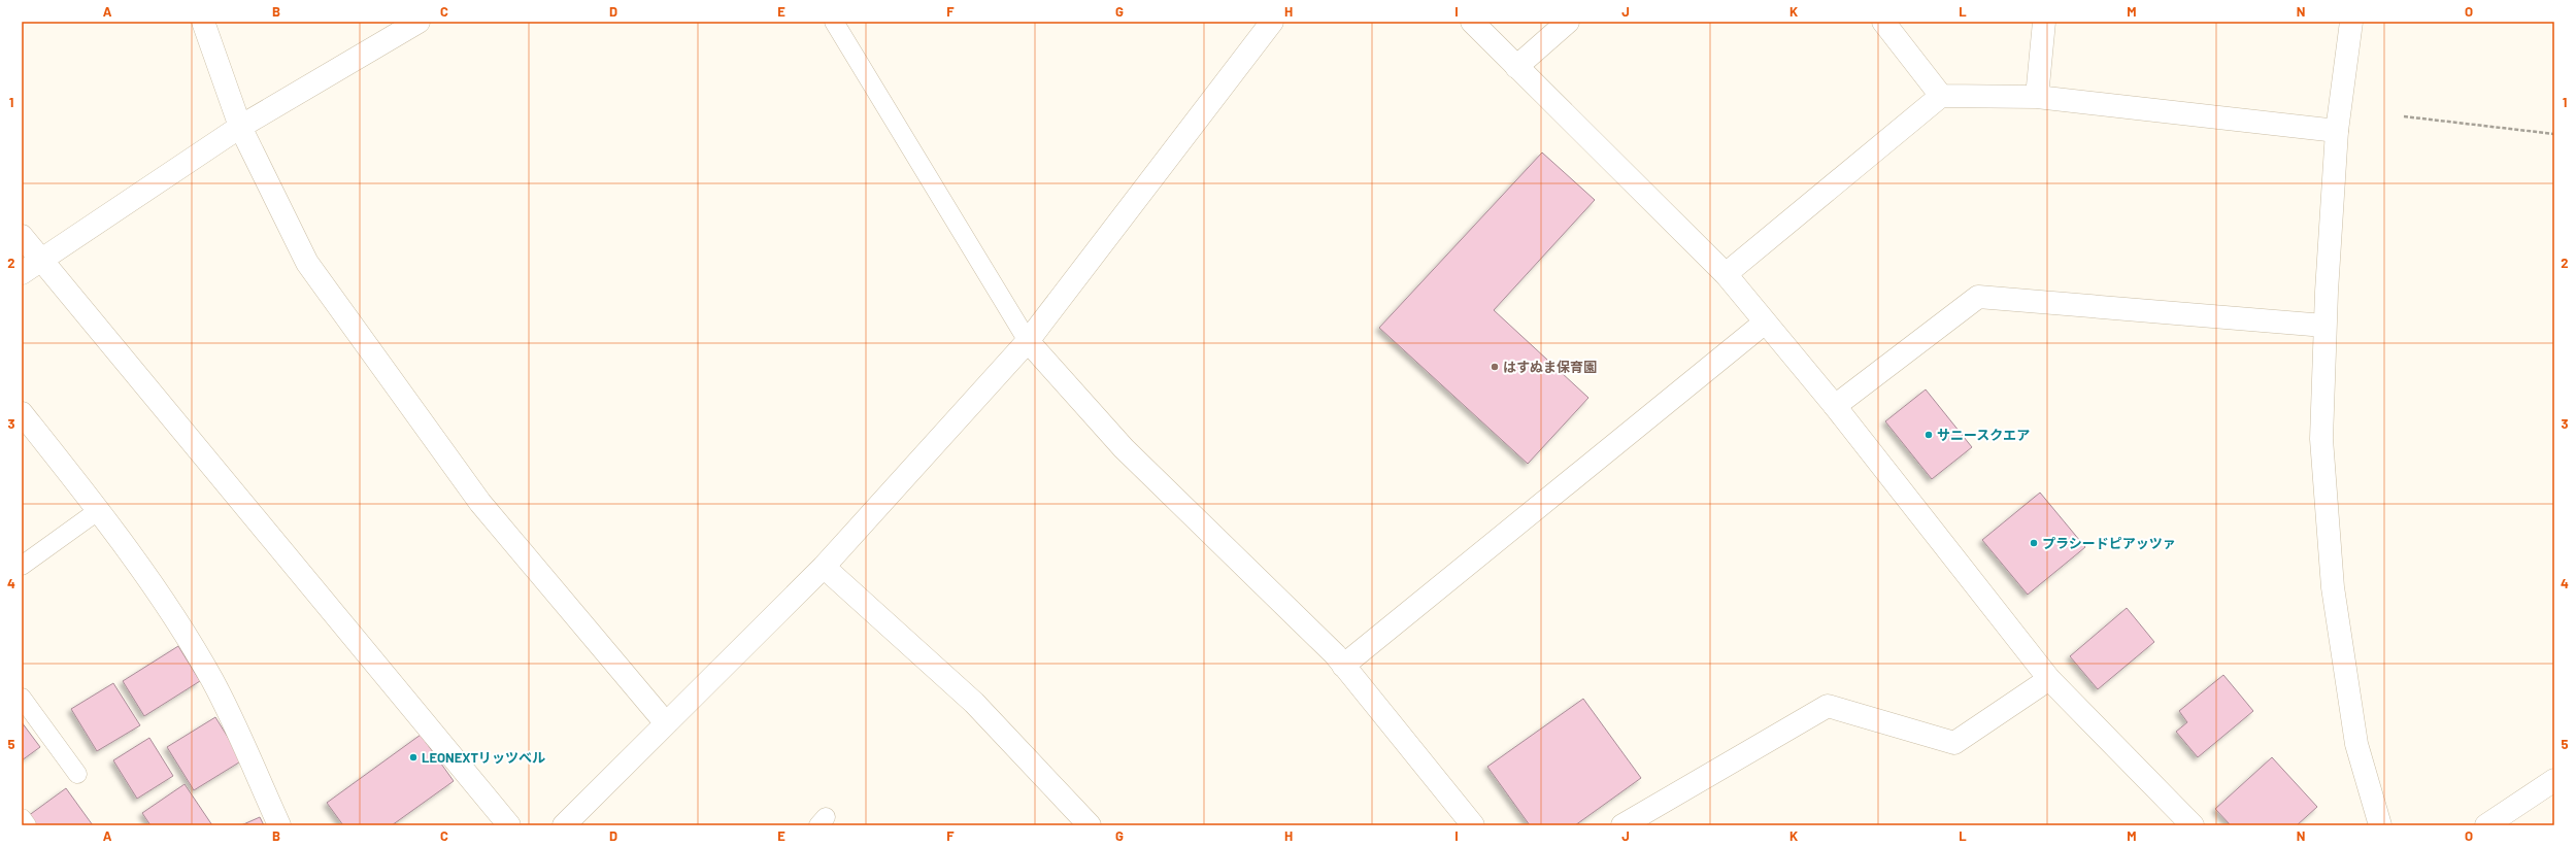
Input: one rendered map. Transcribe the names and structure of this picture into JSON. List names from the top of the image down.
{
  "places": [
    "はすぬま保育園",
    "サニースクエア",
    "プラシードピアッツァ",
    "LEONEXTリッツベル"
  ],
  "grid": {
    "columns": [
      "A",
      "B",
      "C",
      "D",
      "E",
      "F",
      "G",
      "H",
      "I",
      "J",
      "K",
      "L",
      "M",
      "N",
      "O"
    ],
    "rows": [
      "1",
      "2",
      "3",
      "4",
      "5"
    ]
  }
}
